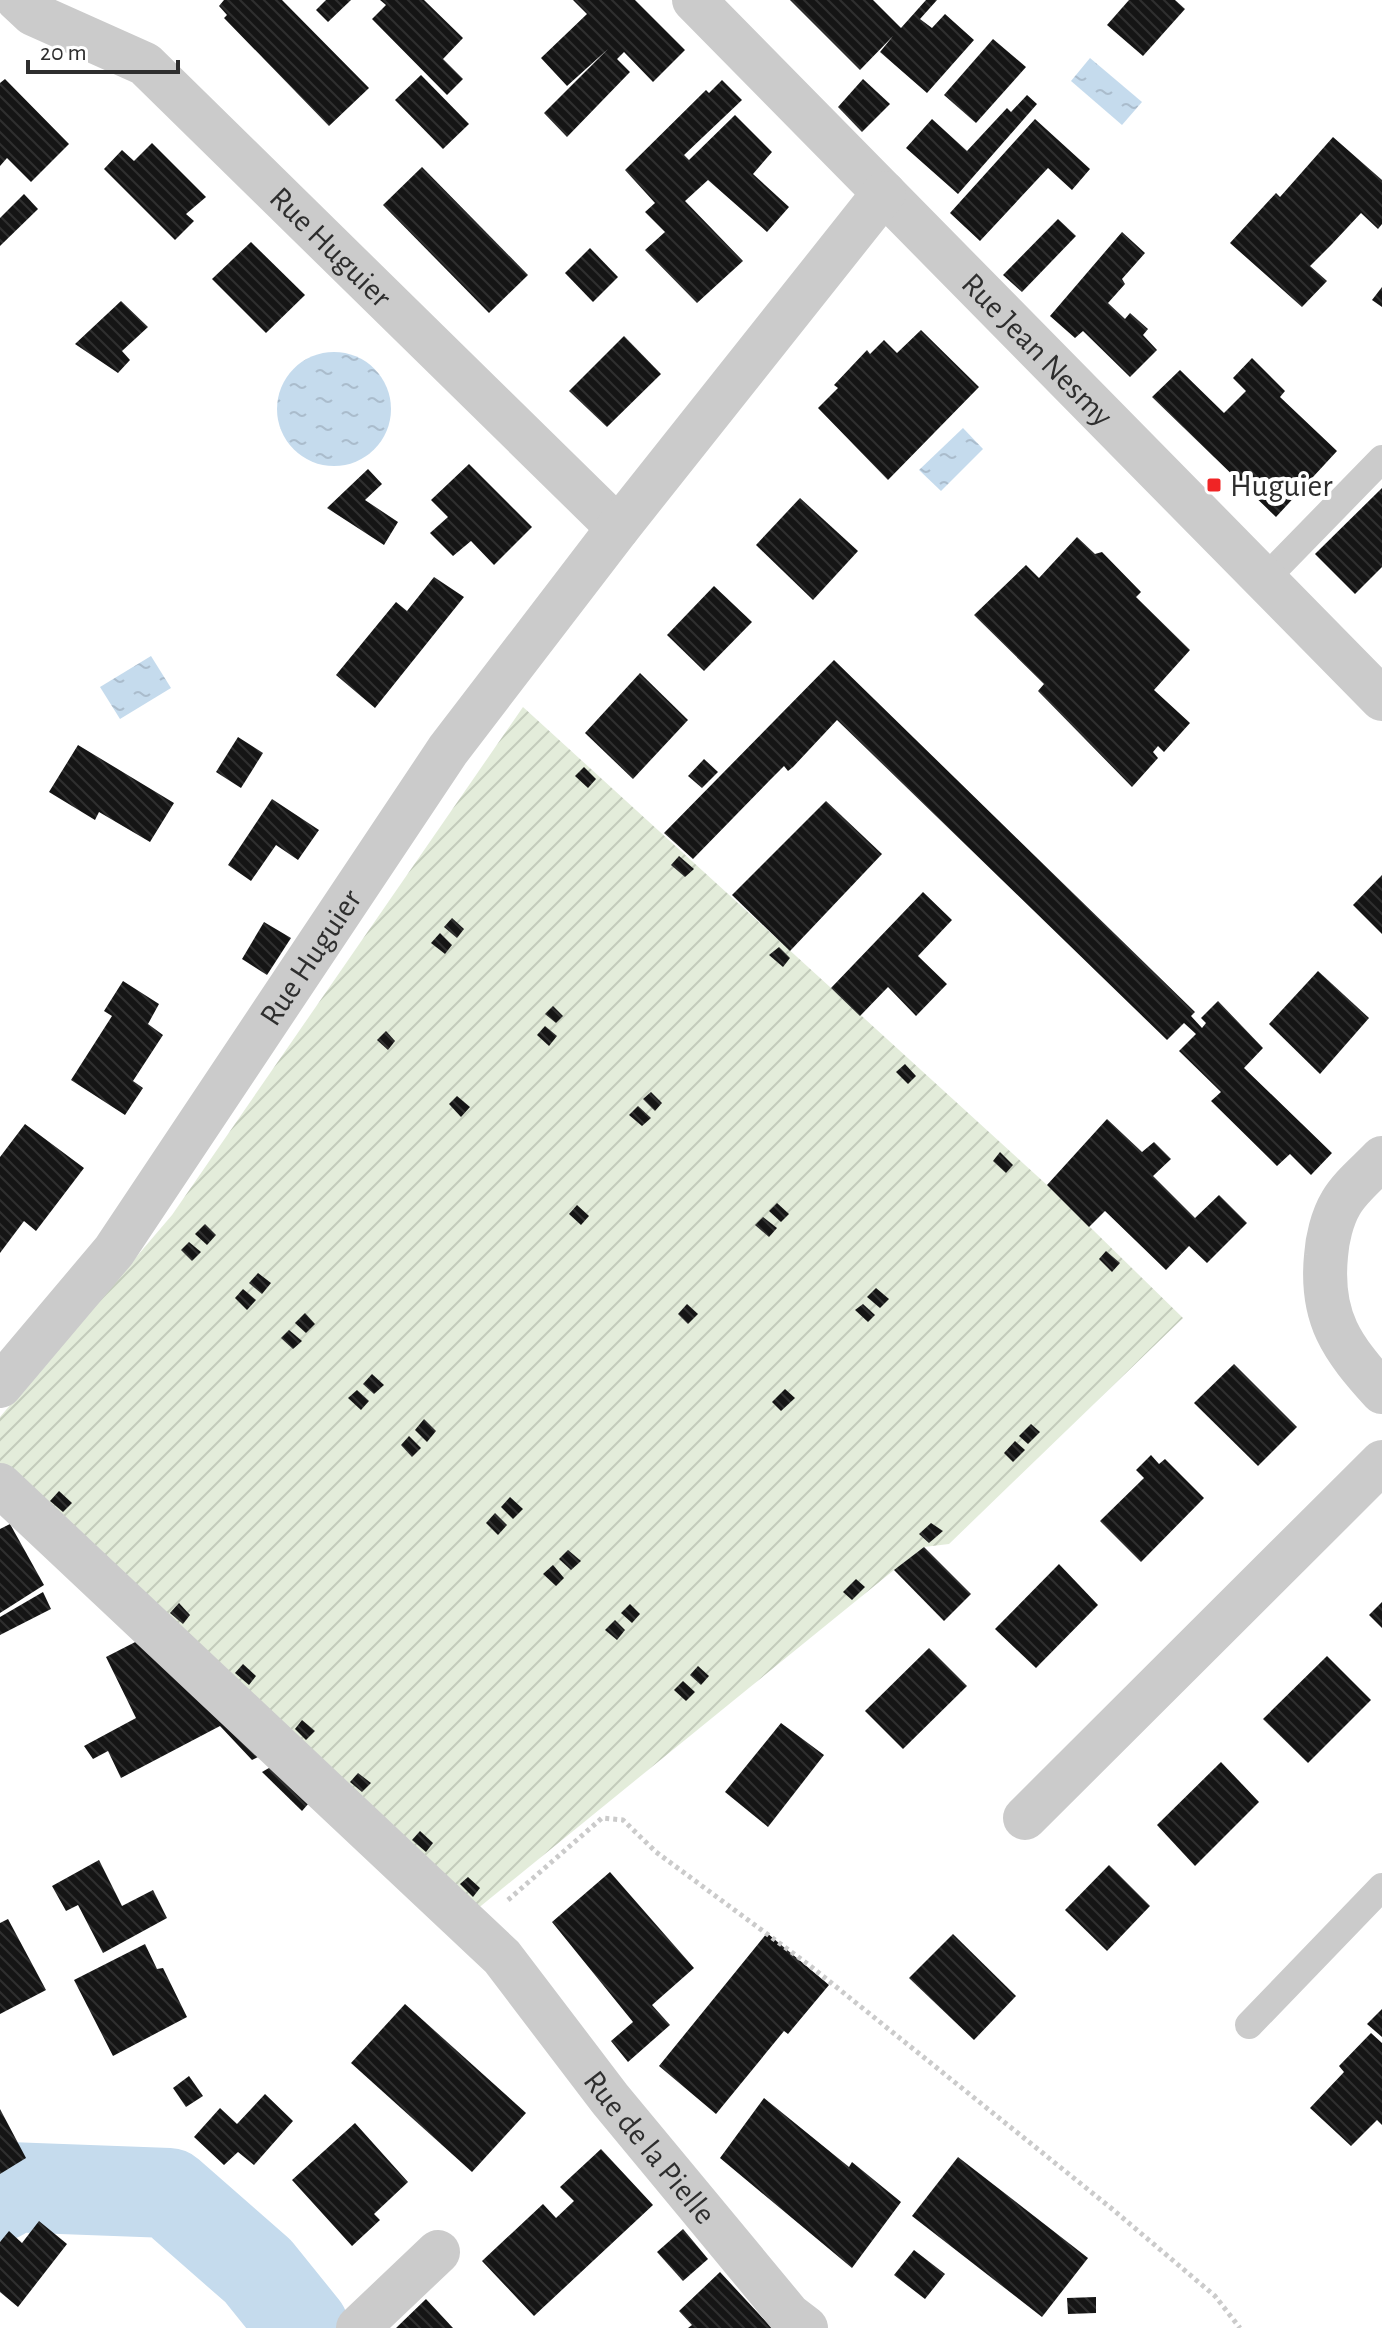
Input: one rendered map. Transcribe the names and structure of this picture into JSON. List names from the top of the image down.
{
  "streets": {
    "street": ["Rue Huguier", "Rue Jean Nesmy", "Rue de la Pielle"]
  },
  "crossings": [
    ["Rue Huguier", "Rue Jean Nesmy"]
  ],
  "places": {
    "transit": ["Huguier"]
  },
  "scale_bar": "20 m"
}
